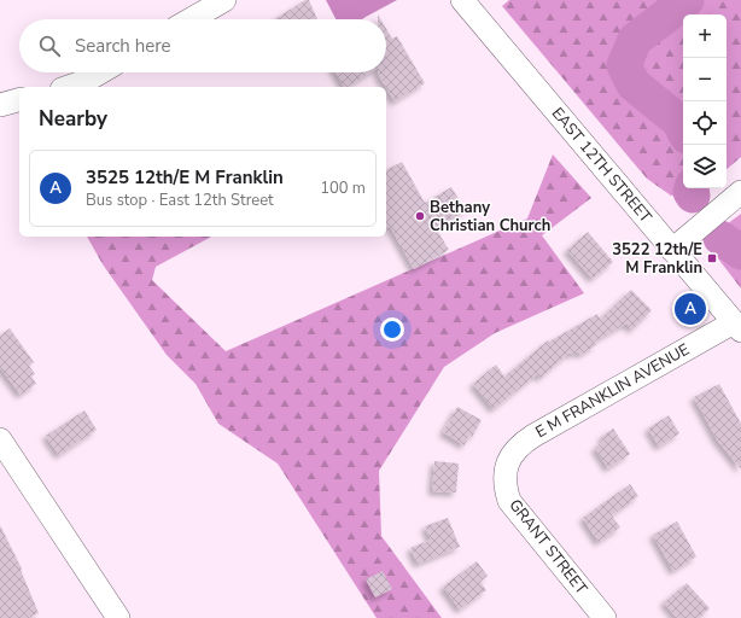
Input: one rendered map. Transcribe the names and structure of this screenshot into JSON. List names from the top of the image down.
{
  "streets": {
    "street": ["EAST 12TH STREET", "E M FRANKLIN AVENUE", "GRANT STREET"]
  },
  "crossings": [
    ["EAST 12TH STREET", "E M FRANKLIN AVENUE"],
    ["E M FRANKLIN AVENUE", "GRANT STREET"]
  ],
  "places": {
    "other": ["Bethany Christian Church"],
    "transit": ["3522 12th/E M Franklin"]
  },
  "page": {
    "map_buttons": ["+", "−"],
    "search": "Search here",
    "heading": "Nearby",
    "list": [
      {
        "mark": "A",
        "name": "3525 12th/E M Franklin",
        "note": "Bus stop · East 12th Street",
        "value": "100 m"
      }
    ],
    "pins": "A"
  }
}
